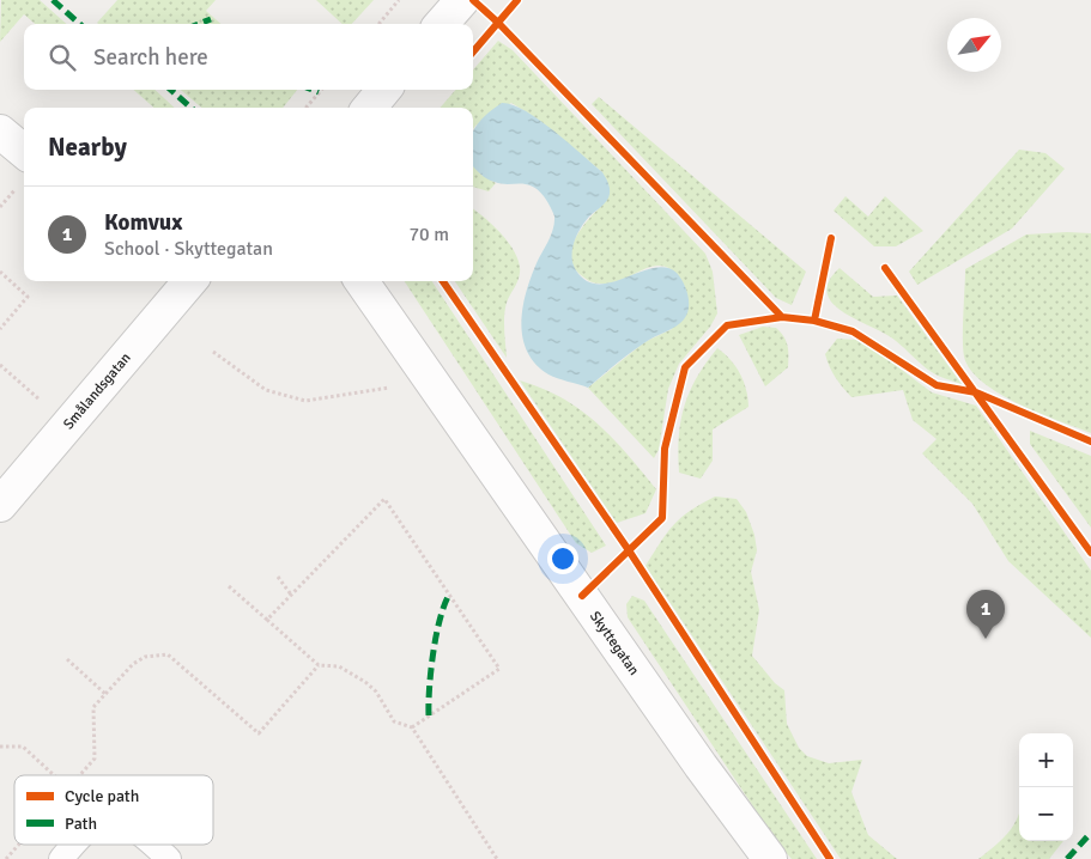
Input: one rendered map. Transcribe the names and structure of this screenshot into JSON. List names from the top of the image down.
{
  "streets": {
    "street": ["Smålandsgatan", "Skyttegatan"]
  },
  "legend": ["Cycle path", "Path"],
  "north": "top right",
  "page": {
    "search": "Search here",
    "heading": "Nearby",
    "list": [
      {
        "mark": "1",
        "name": "Komvux",
        "note": "School · Skyttegatan",
        "value": "70 m"
      }
    ],
    "pins": "1",
    "map_buttons": ["+", "−"]
  }
}
